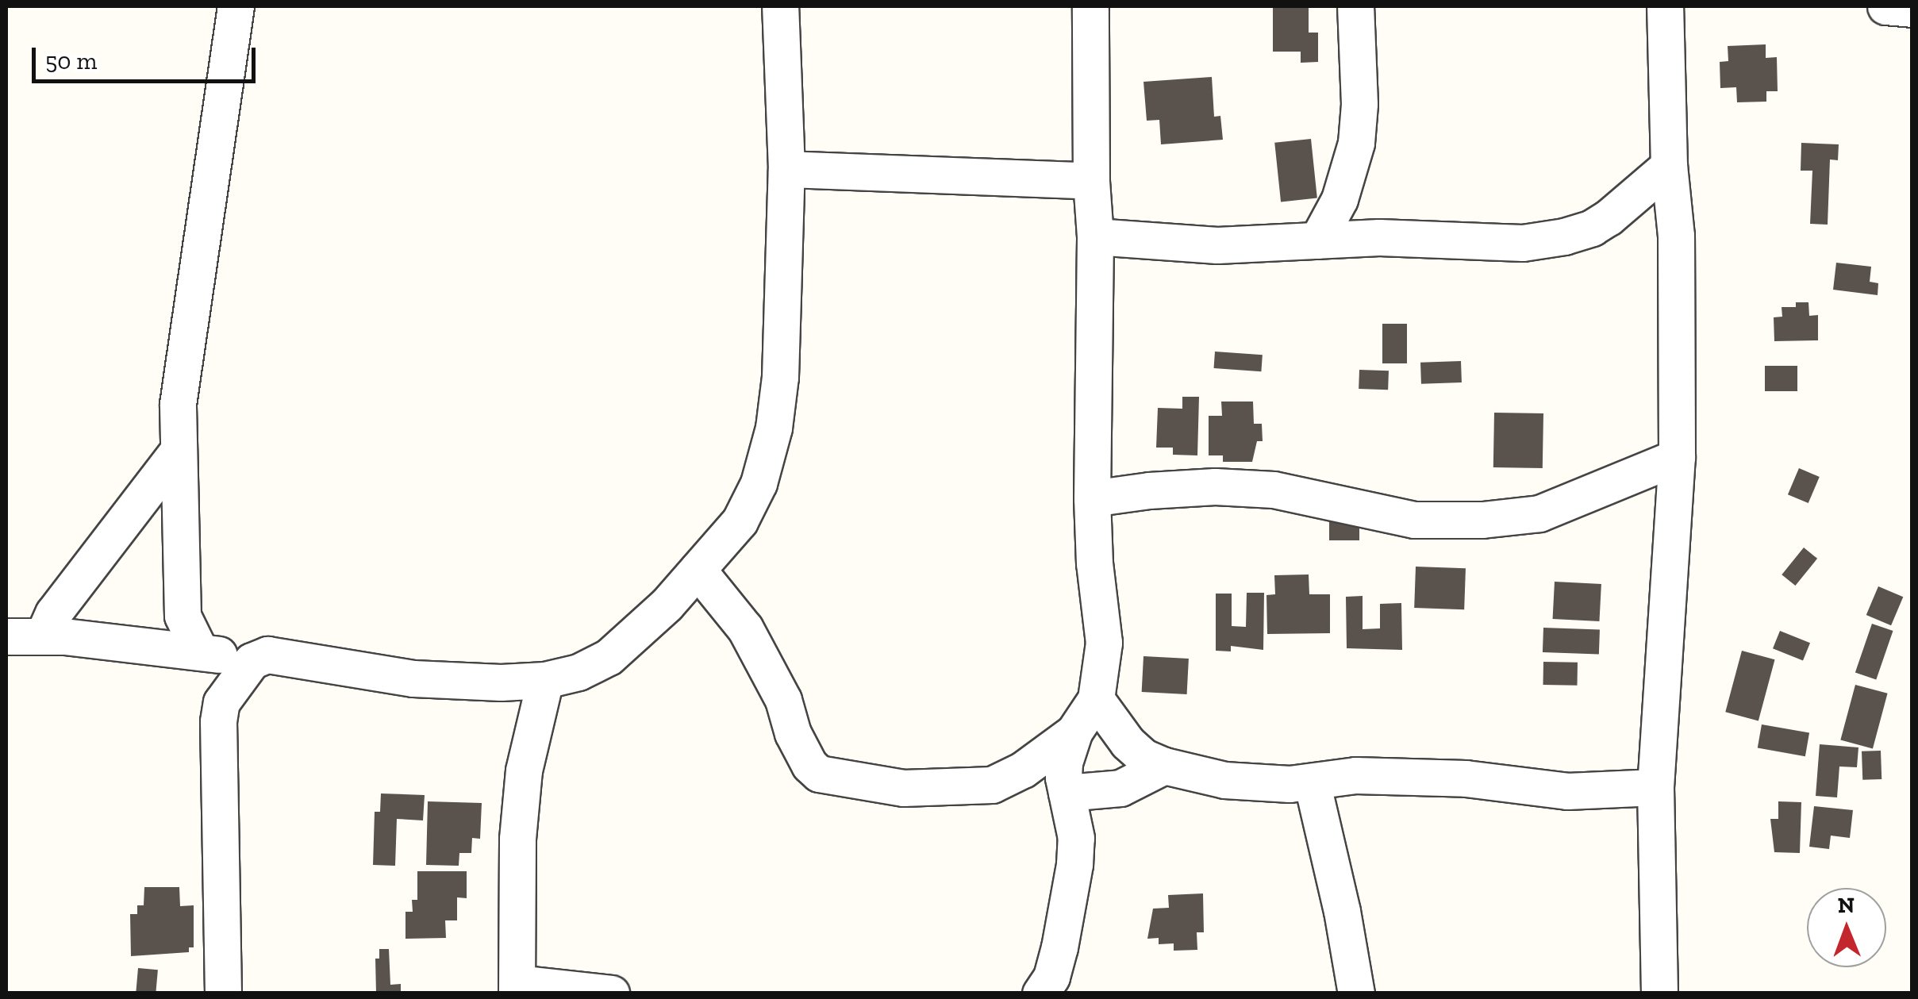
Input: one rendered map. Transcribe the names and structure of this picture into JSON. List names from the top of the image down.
{
  "scale_bar": "50 m",
  "north": "top"
}
